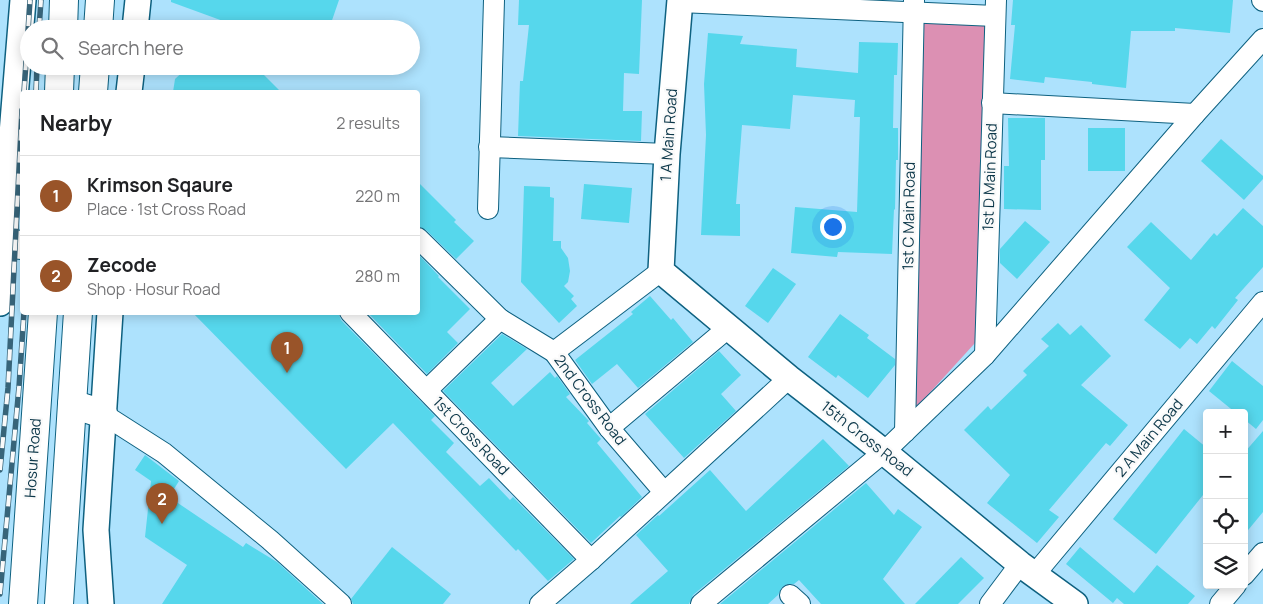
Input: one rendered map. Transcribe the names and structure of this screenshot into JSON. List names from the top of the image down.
{
  "streets": {
    "highway": ["Hosur Road"],
    "street": [
      "1 A Main Road",
      "1st D Main Road",
      "1st C Main Road",
      "2nd Cross Road",
      "1st Cross Road",
      "2 A Main Road",
      "15th Cross Road"
    ]
  },
  "crossings": [
    ["1 A Main Road", "15th Cross Road"],
    ["2 A Main Road", "15th Cross Road"]
  ],
  "page": {
    "search": "Search here",
    "heading": ["Nearby", "2 results"],
    "list": [
      {
        "mark": "1",
        "name": "Krimson Sqaure",
        "note": "Place · 1st Cross Road",
        "value": "220 m"
      },
      {
        "mark": "2",
        "name": "Zecode",
        "note": "Shop · Hosur Road",
        "value": "280 m"
      }
    ],
    "pins": ["1", "2"],
    "map_buttons": ["+", "−"]
  }
}
